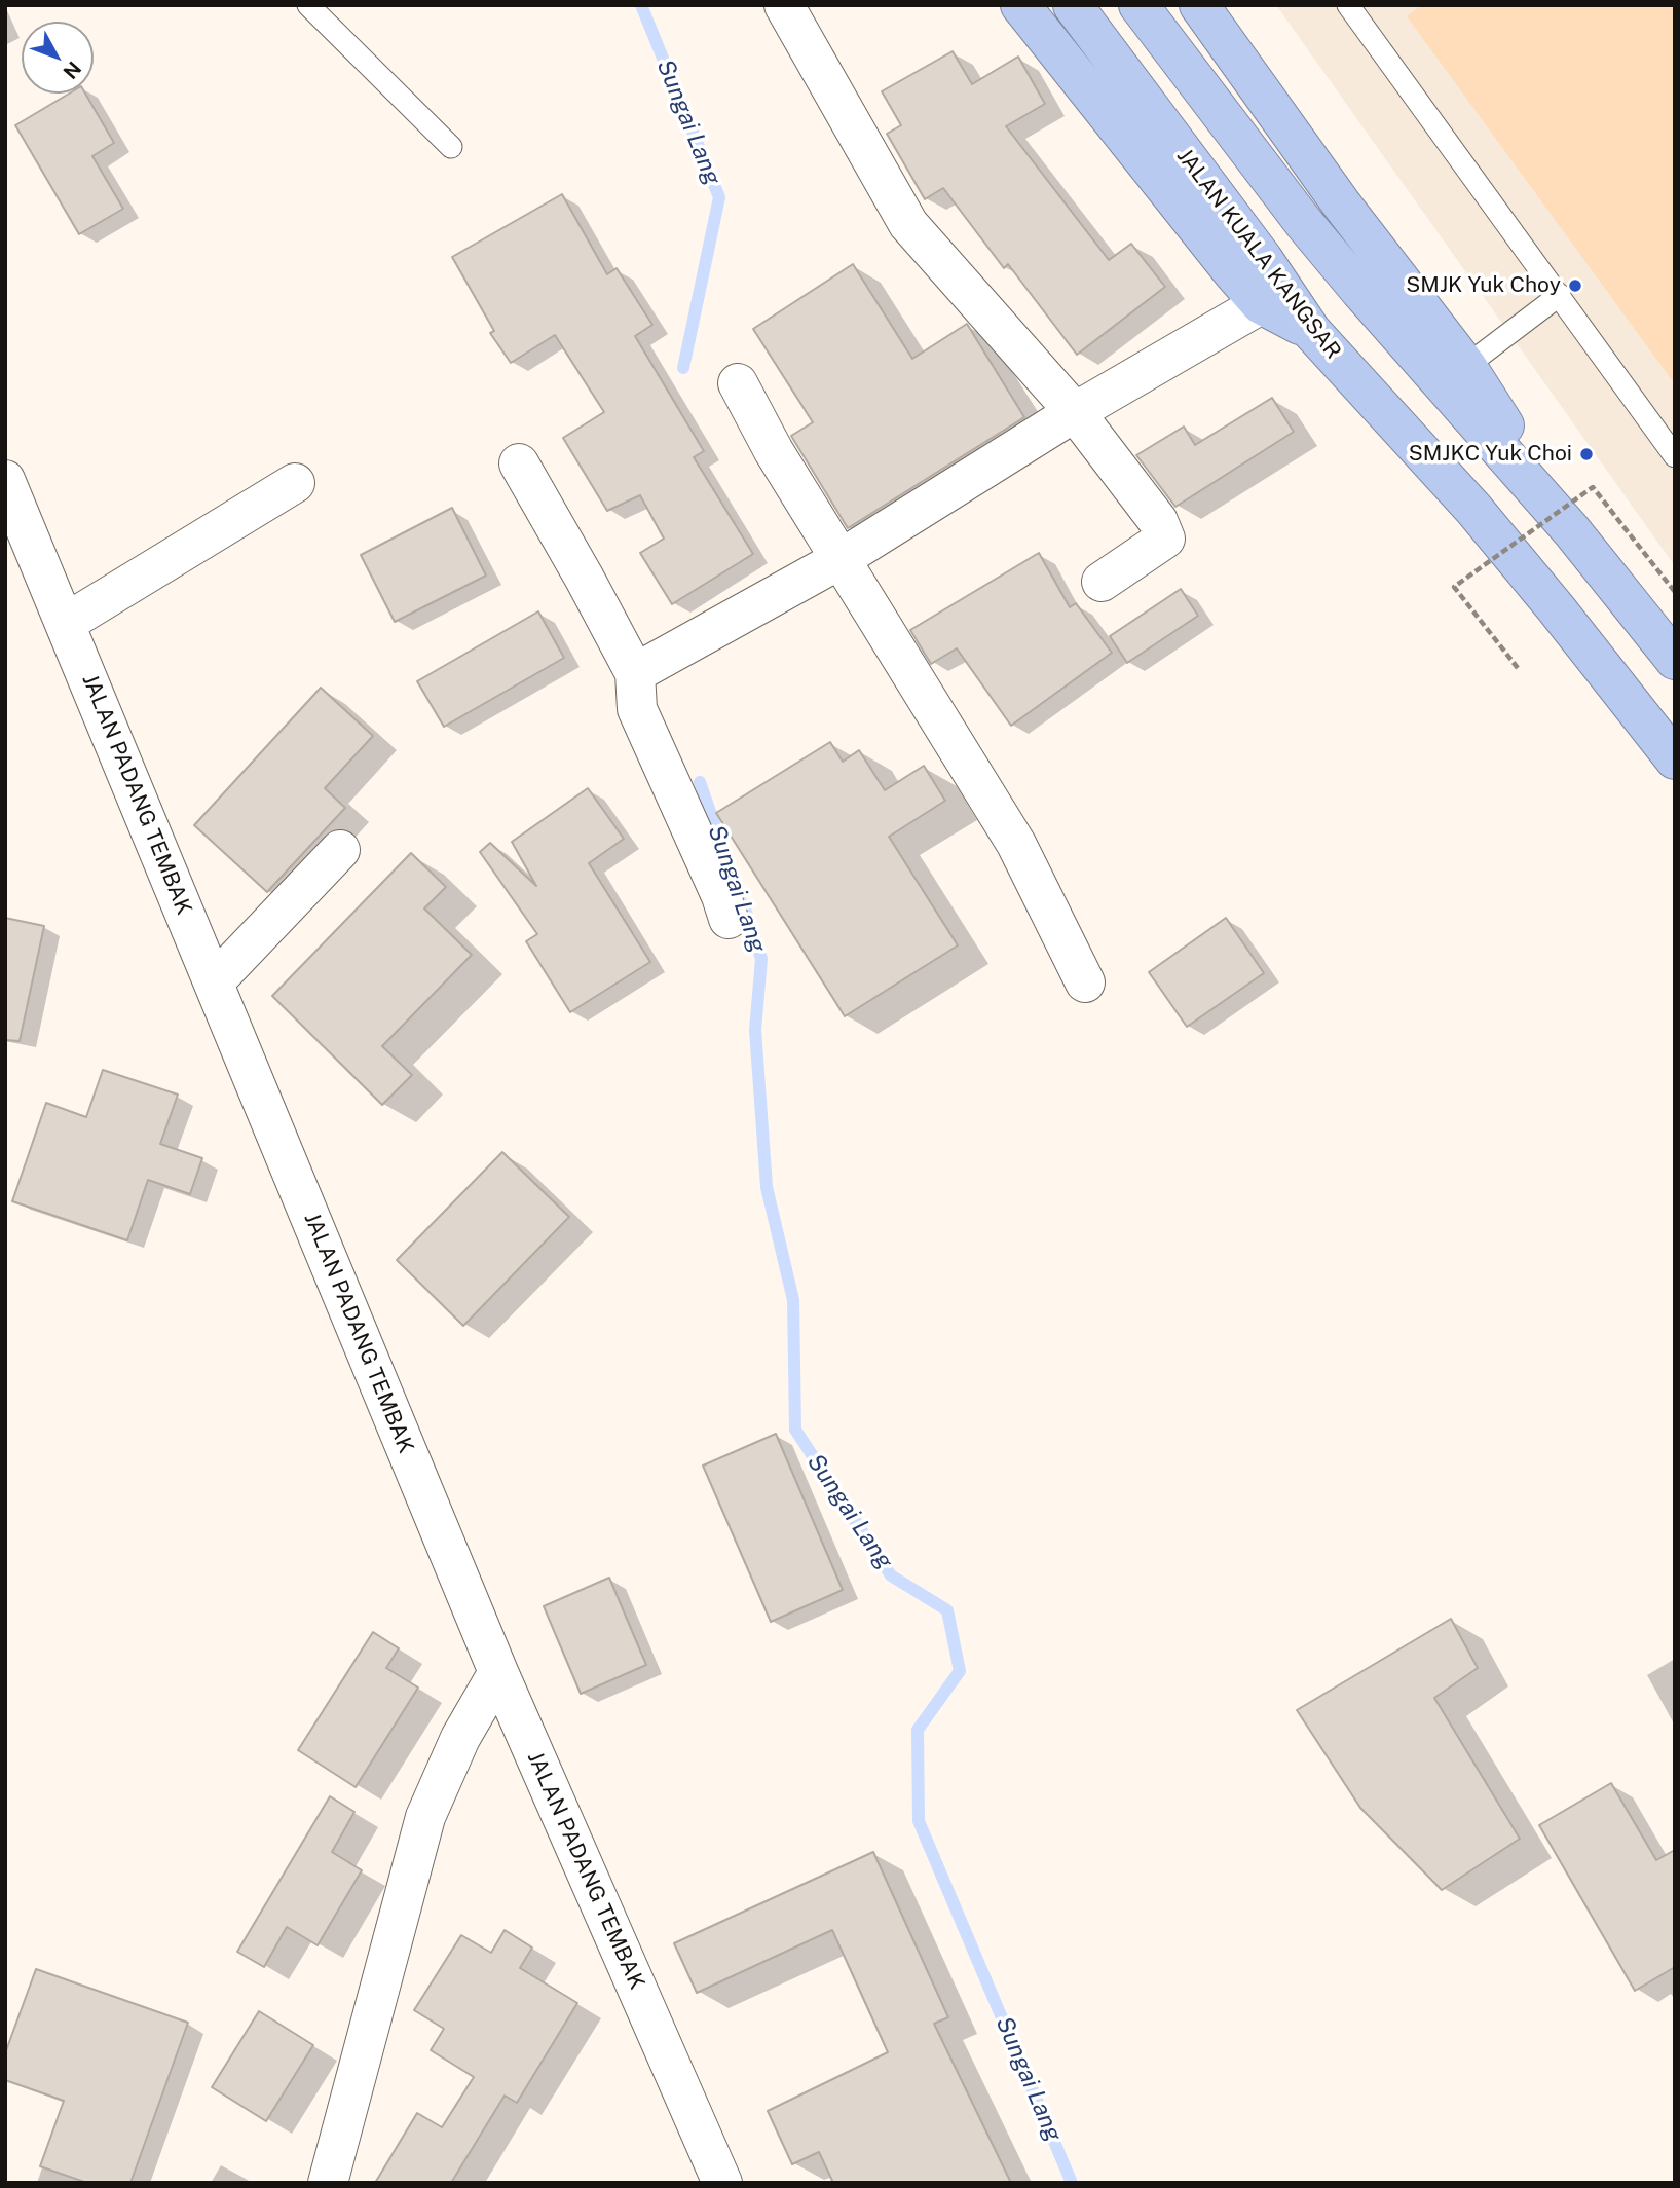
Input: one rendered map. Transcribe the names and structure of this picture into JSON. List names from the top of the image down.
{
  "streets": {
    "highway": ["JALAN KUALA KANGSAR"],
    "street": ["JALAN PADANG TEMBAK"]
  },
  "water": ["Sungai Lang"],
  "places": ["SMJK Yuk Choy", "SMJKC Yuk Choi"],
  "north": "bottom right"
}
